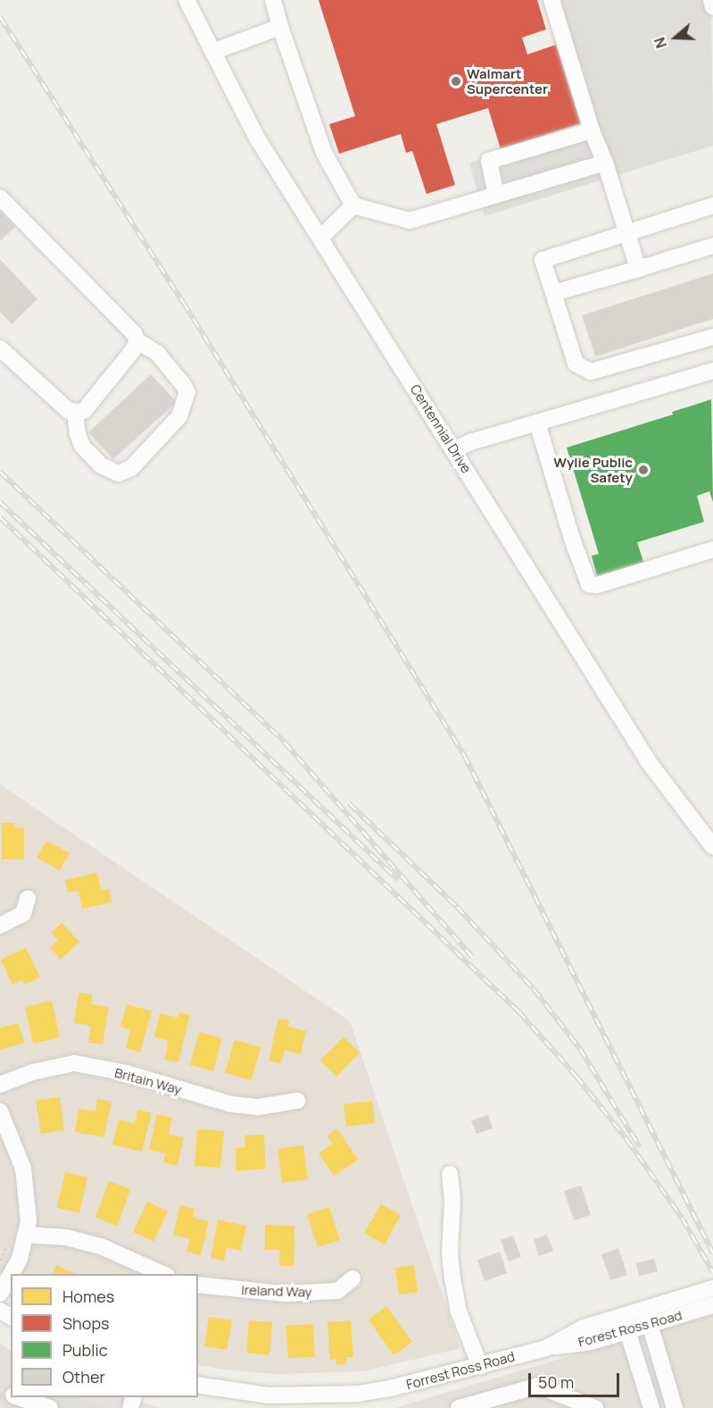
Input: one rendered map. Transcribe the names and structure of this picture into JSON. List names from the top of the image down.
{
  "streets": {
    "street": [
      "Centennial Drive",
      "Britain Way",
      "Ireland Way",
      "Forest Ross Road",
      "Forrest Ross Road"
    ]
  },
  "crossings": [
    ["Forest Ross Road", "Forrest Ross Road"]
  ],
  "places": ["Walmart Supercenter", "Wylie Public Safety"],
  "legend": [
    "Homes",
    "Shops",
    "Public",
    "Other"
  ],
  "scale_bar": "50 m",
  "north": "left"
}
